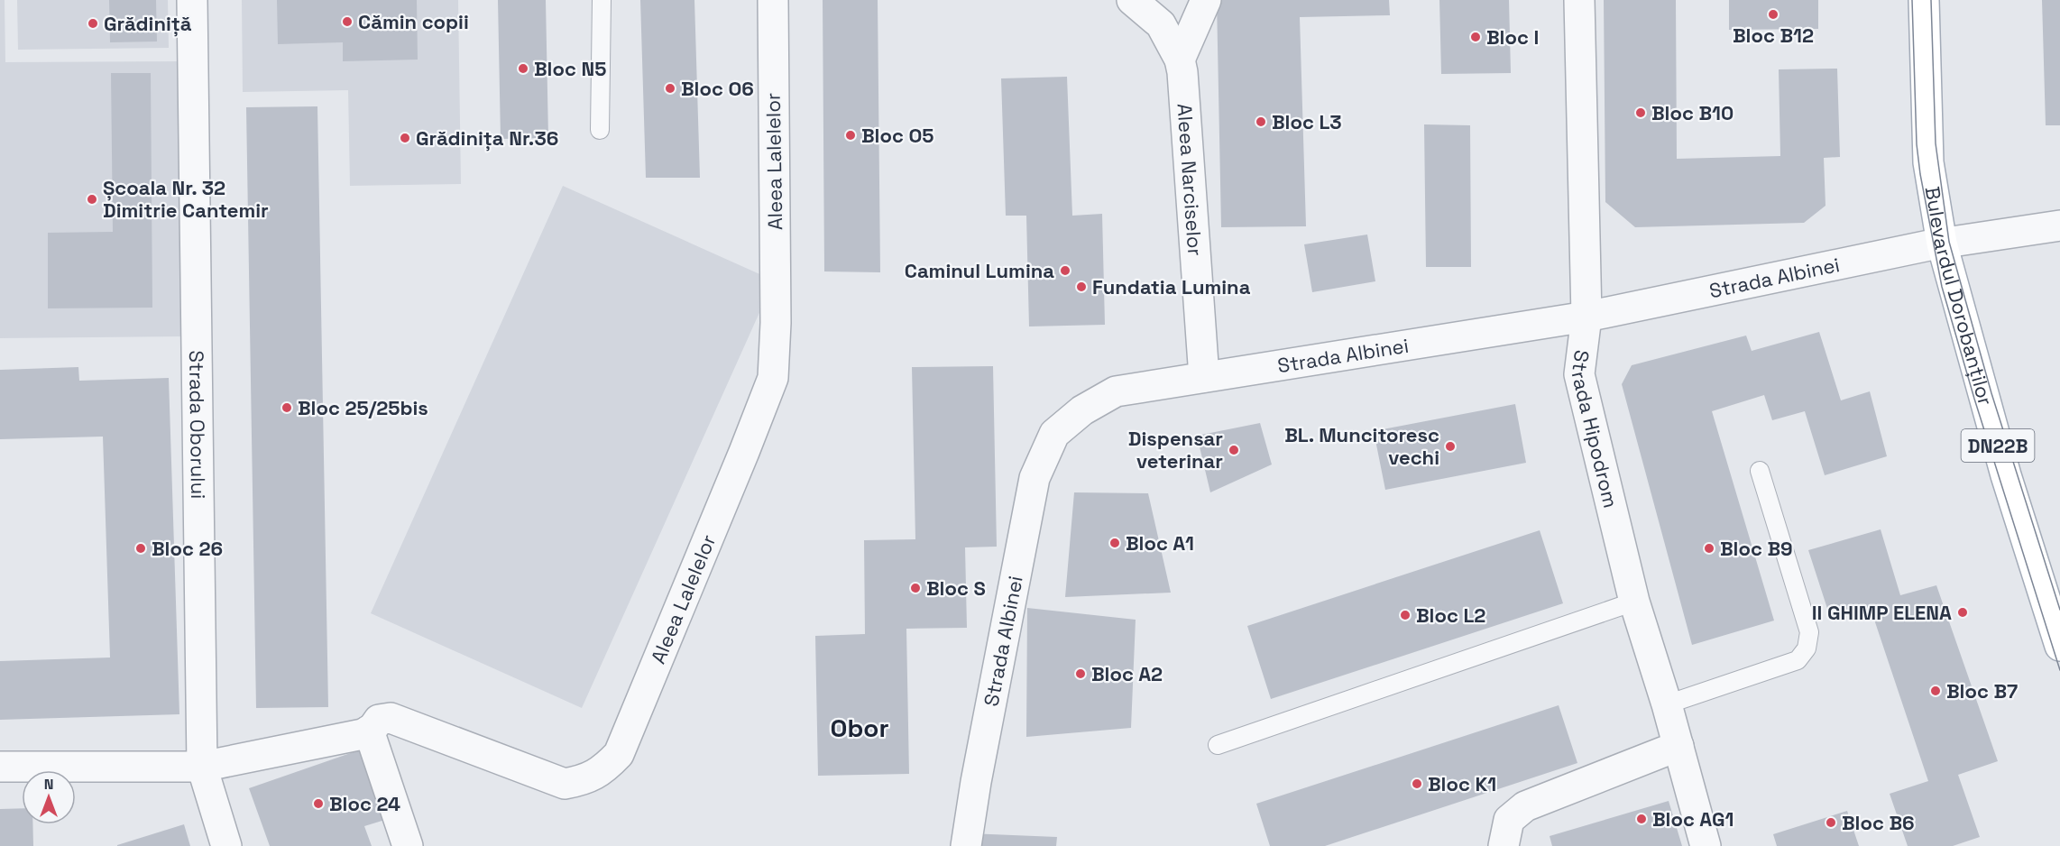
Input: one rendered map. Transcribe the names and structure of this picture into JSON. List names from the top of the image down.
{
  "streets": {
    "main road": ["Bulevardul Dorobanților", "DN22B"],
    "street": [
      "Aleea Lalelelor",
      "Aleea Narciselor",
      "Strada Albinei",
      "Strada Oborului",
      "Strada Hipodrom"
    ]
  },
  "crossings": [
    ["Aleea Lalelelor", "Strada Oborului"],
    ["Aleea Narciselor", "Strada Albinei"],
    ["Strada Albinei", "Bulevardul Dorobanților"],
    ["Strada Albinei", "Strada Hipodrom"]
  ],
  "districts": ["Obor"],
  "places": [
    "Bloc B12",
    "Cămin copii",
    "Grădiniță",
    "Bloc I",
    "Bloc N5",
    "Bloc O6",
    "Bloc B10",
    "Bloc L3",
    "Bloc O5",
    "Grădinița Nr.36",
    "Școala Nr. 32 Dimitrie Cantemir",
    "Caminul Lumina",
    "Fundatia Lumina",
    "Bloc 25/25bis",
    "BL. Muncitoresc vechi",
    "Dispensar veterinar",
    "Bloc A1",
    "Bloc 26",
    "Bloc B9",
    "Bloc S",
    "II GHIMP ELENA",
    "Bloc L2",
    "Bloc A2",
    "Bloc B7",
    "Bloc K1",
    "Bloc 24",
    "Bloc AG1",
    "Bloc B6"
  ],
  "north": "top"
}
